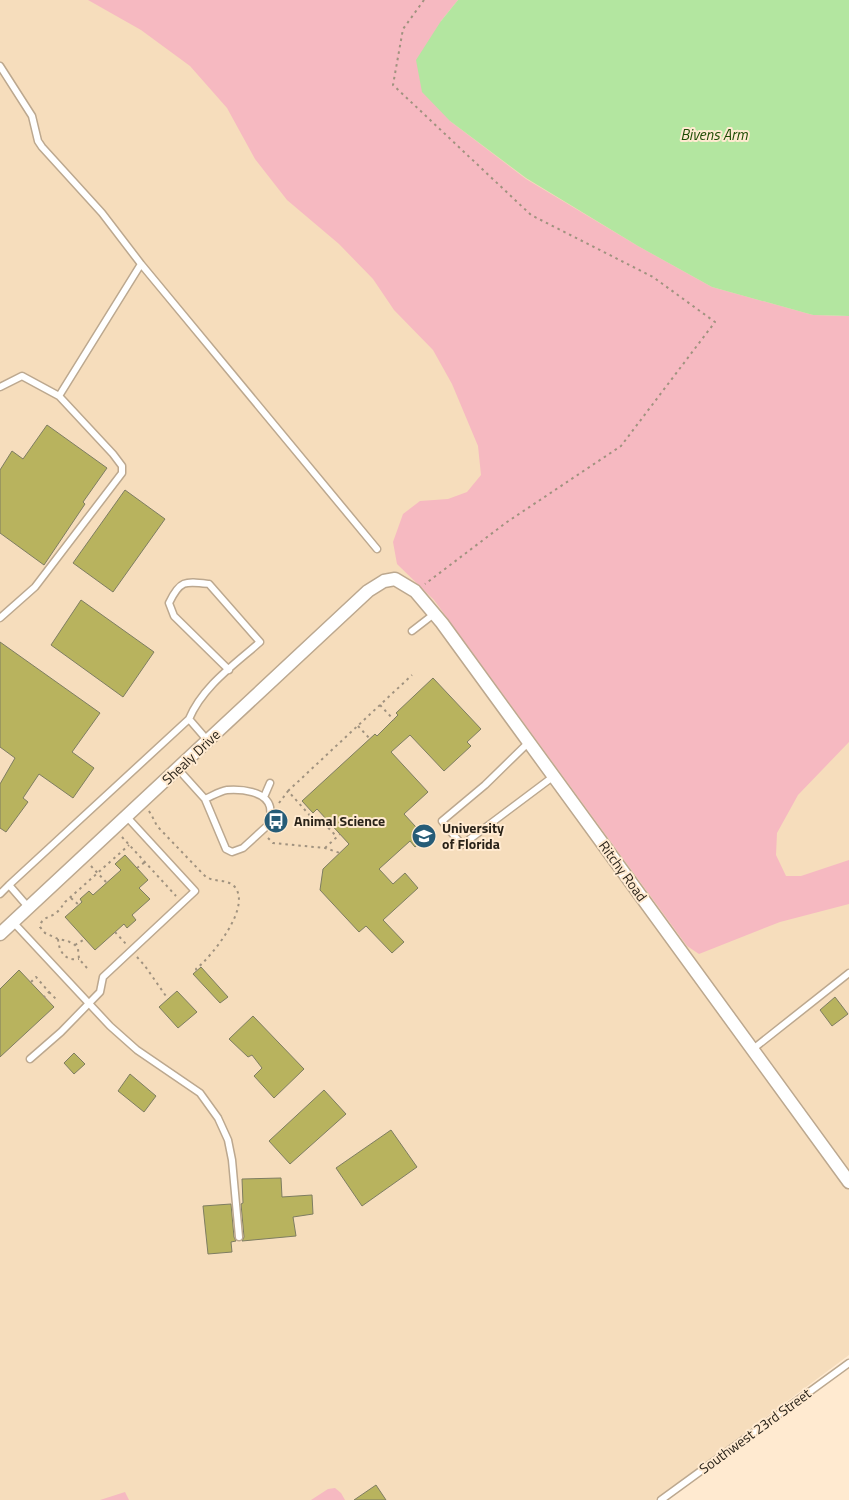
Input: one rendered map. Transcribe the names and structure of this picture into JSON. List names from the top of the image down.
{
  "streets": {
    "street": ["Shealy Drive", "Ritchy Road"],
    "lane": ["Southwest 23rd Street"]
  },
  "crossings": [
    ["Shealy Drive", "Ritchy Road"]
  ],
  "water": ["Bivens Arm"],
  "places": {
    "bus stop": ["Animal Science"],
    "school or university": ["University of Florida"]
  }
}
